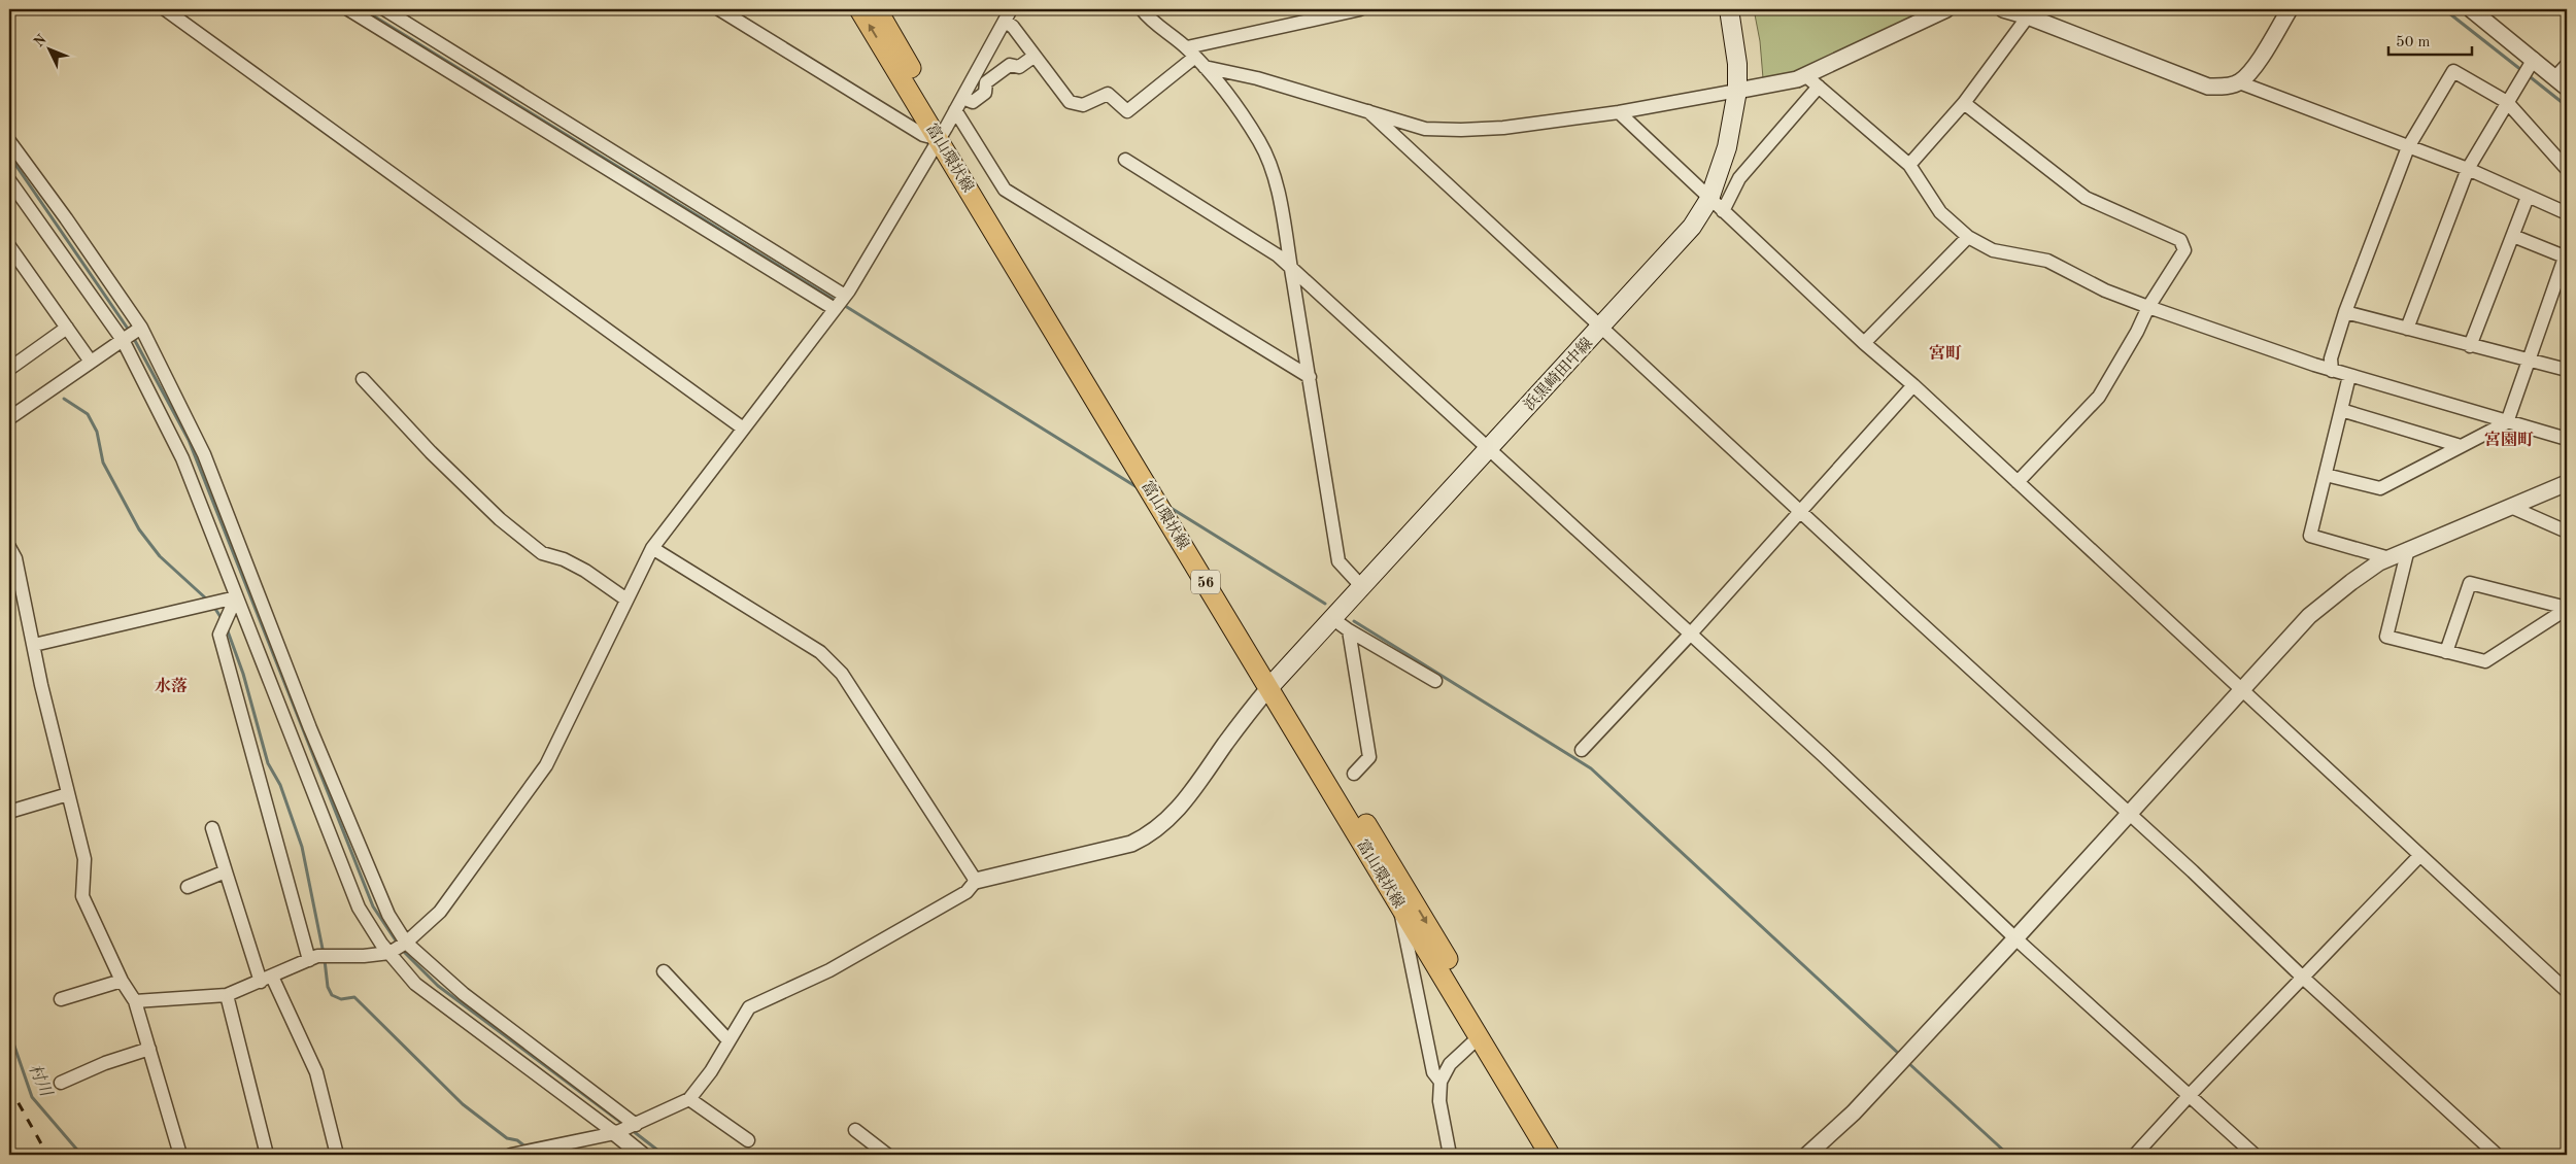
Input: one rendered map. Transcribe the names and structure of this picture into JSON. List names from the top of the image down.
{
  "streets": {
    "main road": ["富山環状線", "浜黒崎田中線", "56"]
  },
  "crossings": [
    ["富山環状線", "浜黒崎田中線"]
  ],
  "districts": ["宮町", "宮園町", "水落"],
  "water": ["村川"],
  "scale_bar": "50 m",
  "north": "top left"
}
